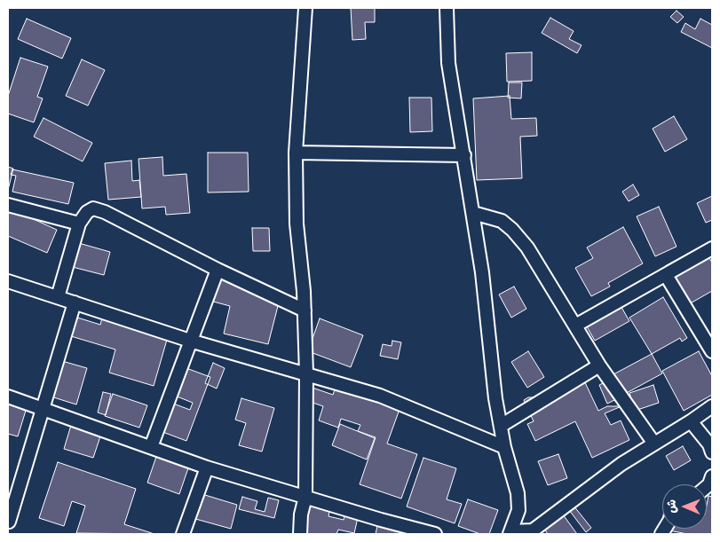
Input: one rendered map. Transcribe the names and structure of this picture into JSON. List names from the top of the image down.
{
  "north": "left"
}
